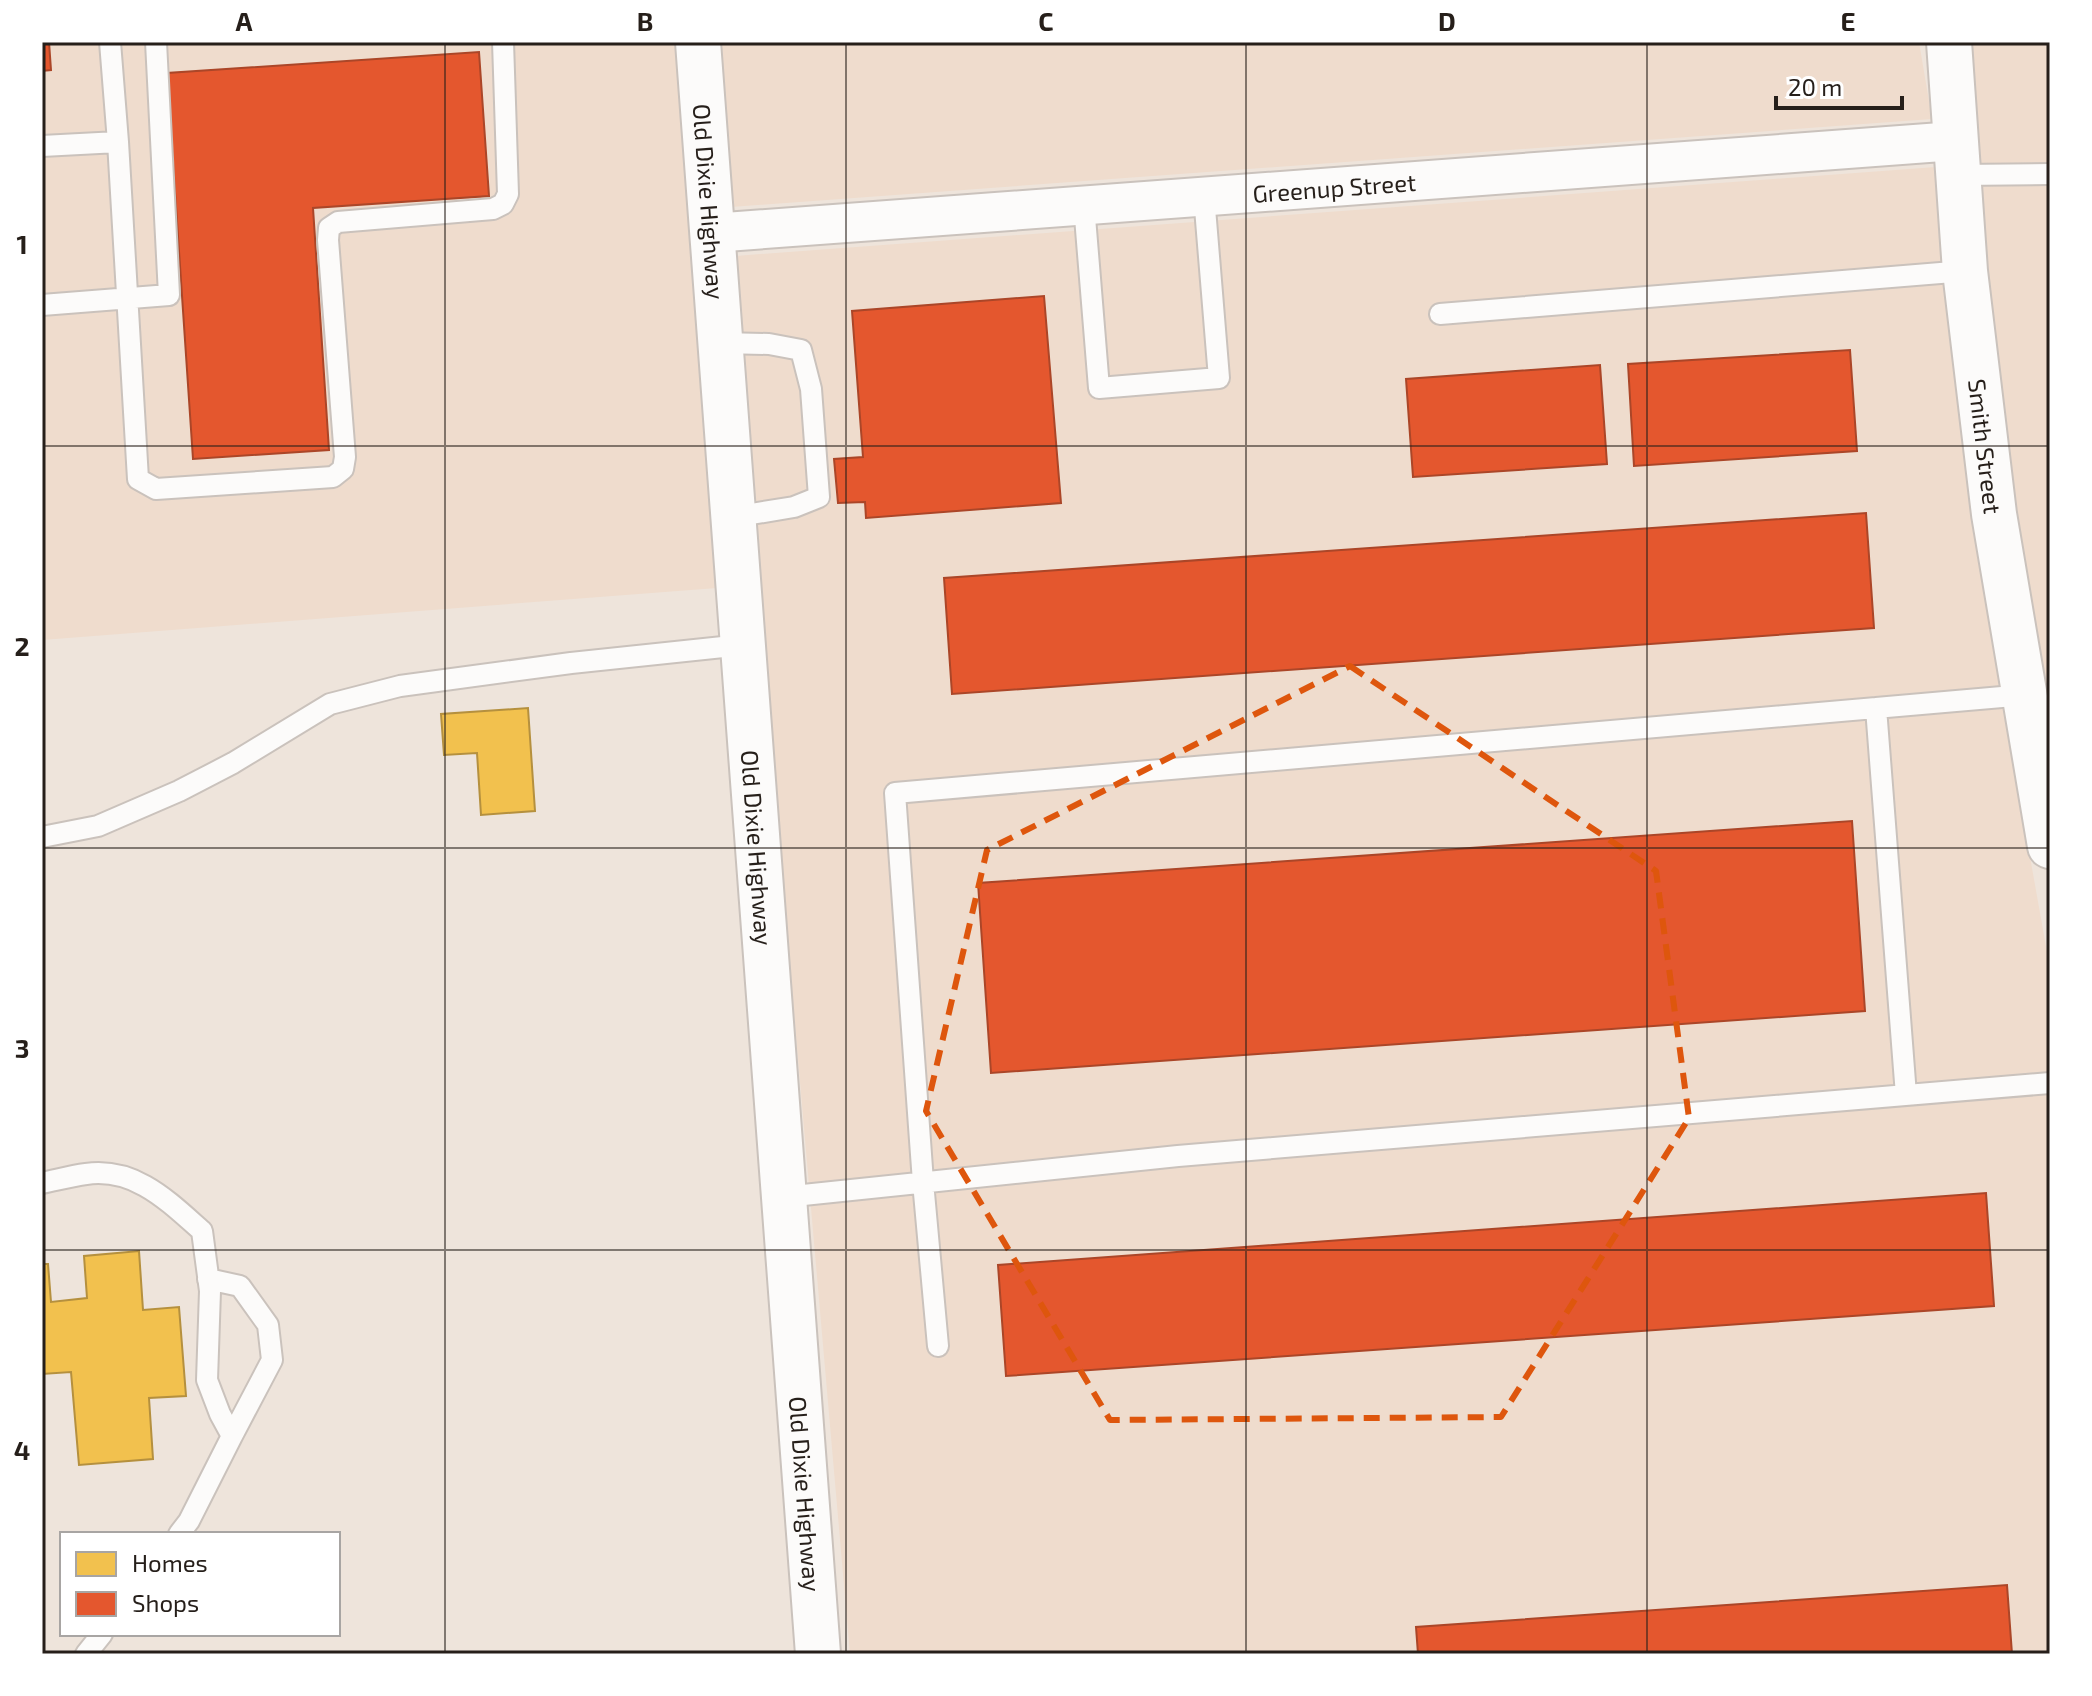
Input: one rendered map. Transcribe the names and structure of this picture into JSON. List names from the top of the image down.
{
  "streets": {
    "street": ["Greenup Street", "Old Dixie Highway", "Smith Street"]
  },
  "crossings": [
    ["Greenup Street", "Old Dixie Highway"],
    ["Greenup Street", "Smith Street"]
  ],
  "legend": ["Homes", "Shops"],
  "scale_bar": "20 m",
  "grid": {
    "columns": [
      "A",
      "B",
      "C",
      "D",
      "E"
    ],
    "rows": [
      "1",
      "2",
      "3",
      "4"
    ]
  }
}
